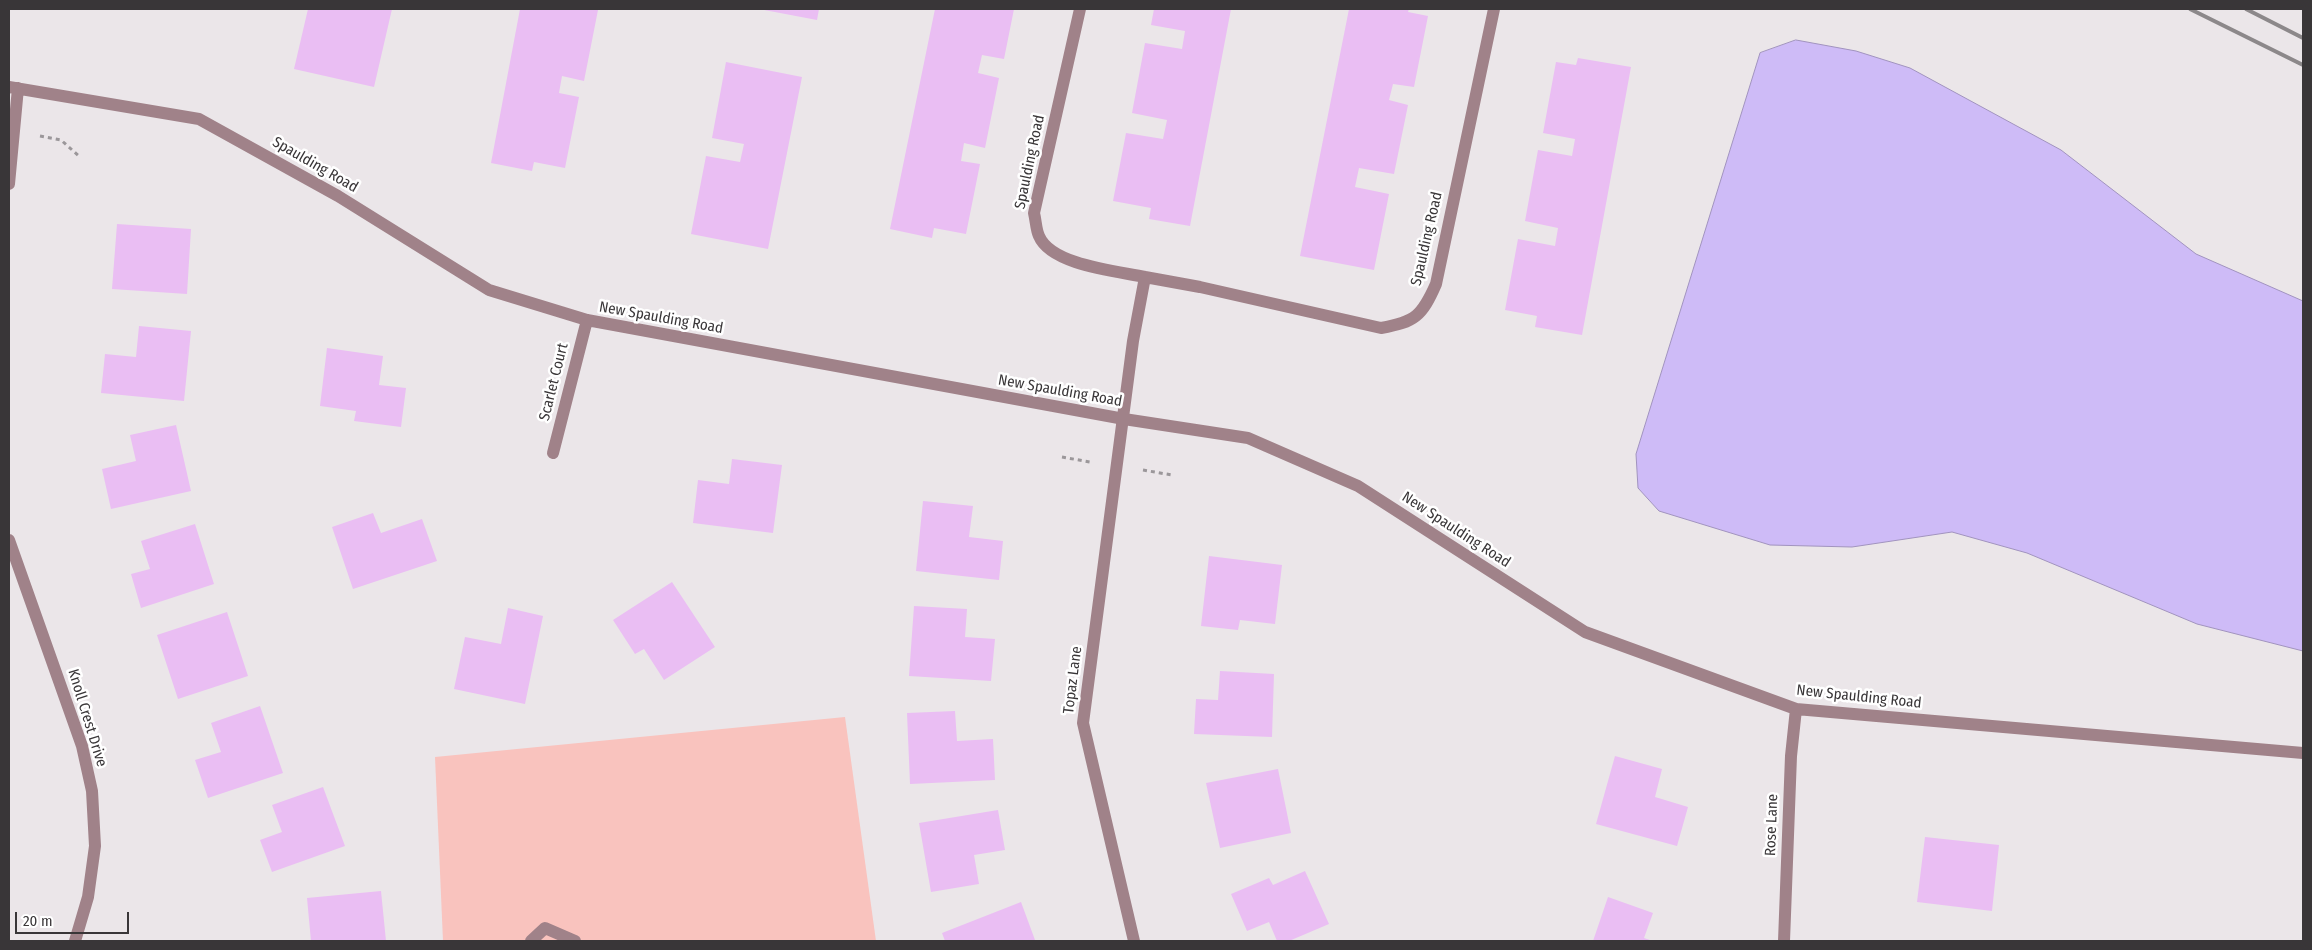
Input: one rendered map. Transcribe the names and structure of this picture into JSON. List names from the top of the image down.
{
  "streets": {
    "street": [
      "Spaulding Road",
      "New Spaulding Road",
      "Scarlet Court",
      "Topaz Lane",
      "Knoll Crest Drive",
      "Rose Lane"
    ]
  },
  "crossings": [
    ["Spaulding Road", "New Spaulding Road"],
    ["Spaulding Road", "Scarlet Court"],
    ["New Spaulding Road", "Scarlet Court"],
    ["New Spaulding Road", "Topaz Lane"],
    ["New Spaulding Road", "Rose Lane"]
  ],
  "scale_bar": "20 m"
}
